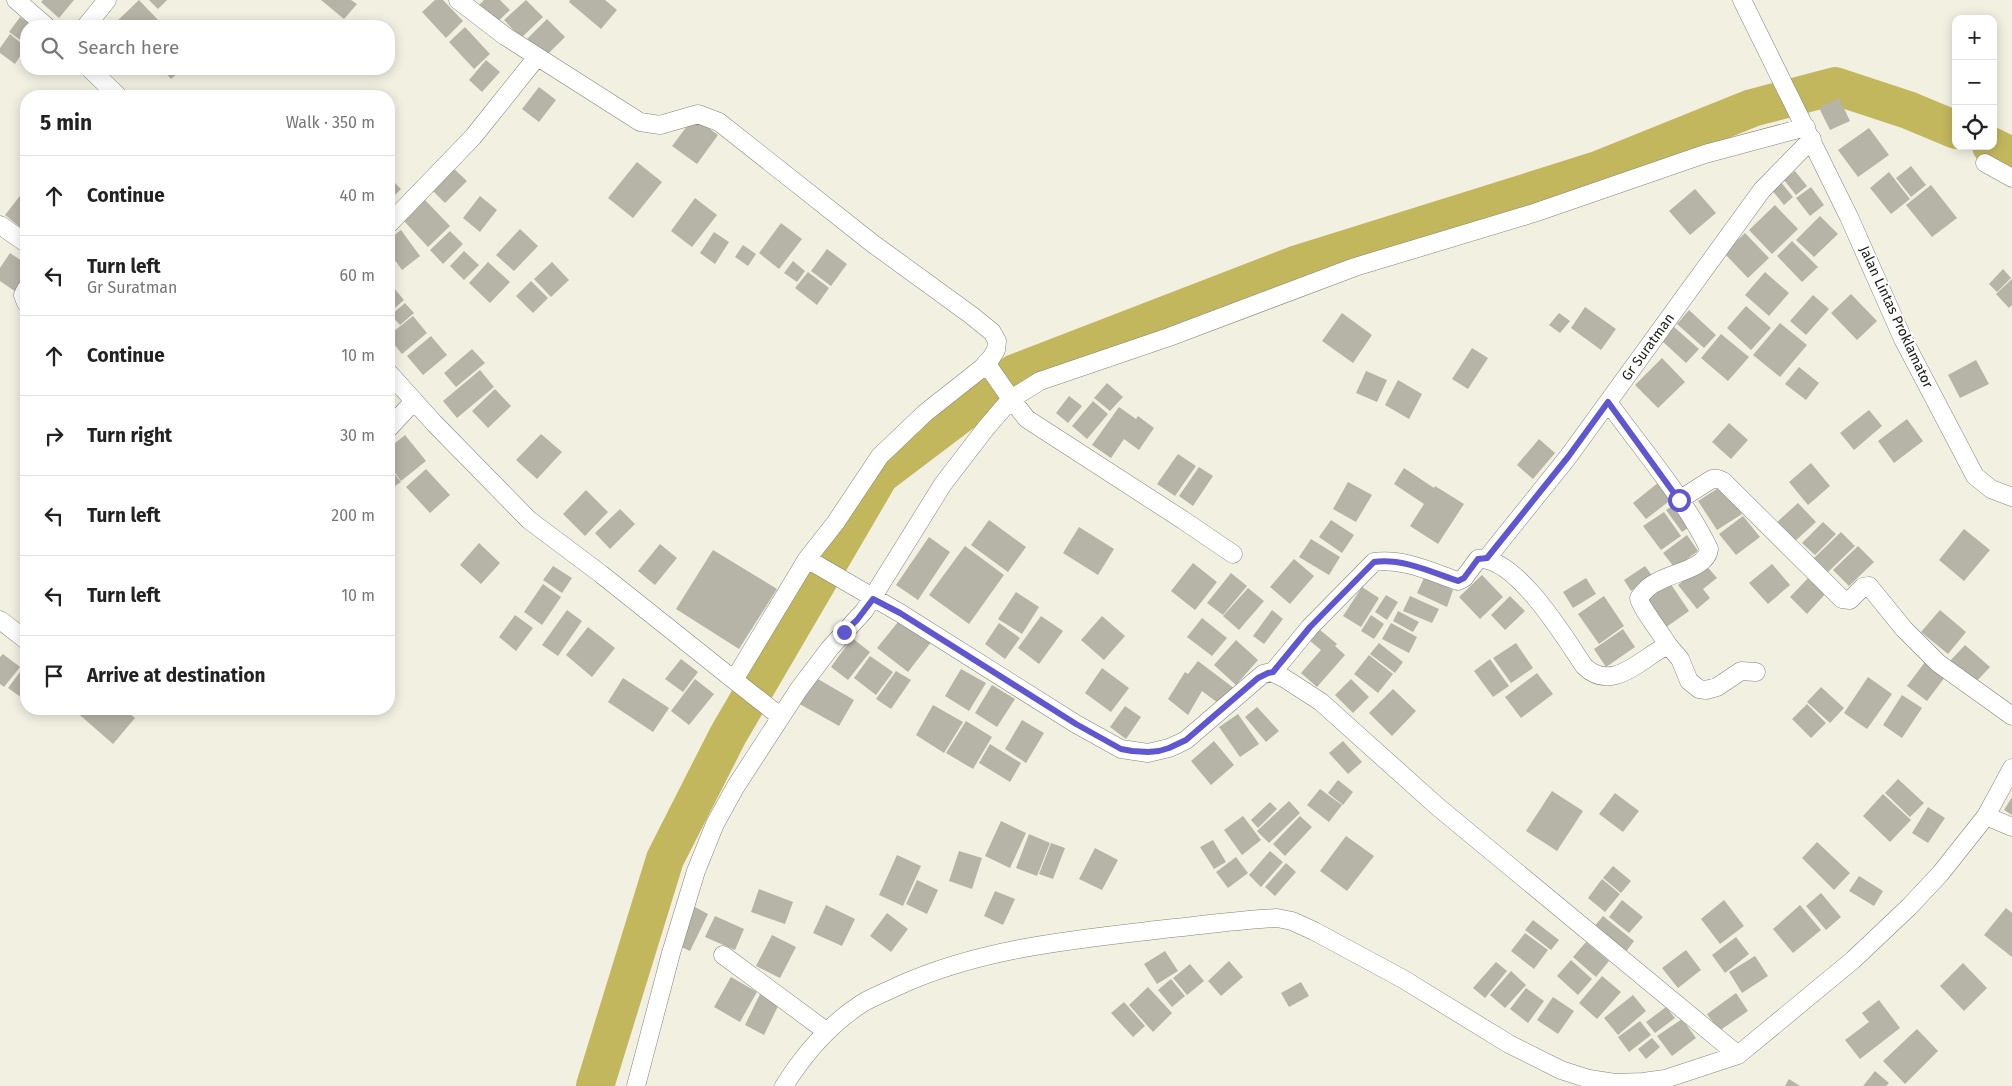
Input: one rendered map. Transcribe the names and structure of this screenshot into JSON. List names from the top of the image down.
{
  "streets": {
    "street": ["Jalan Lintas Proklamator", "Gr Suratman"]
  },
  "crossings": [
    ["Jalan Lintas Proklamator", "Gr Suratman"]
  ],
  "page": {
    "map_buttons": ["+", "−"],
    "search": "Search here",
    "heading": ["5 min", "Walk · 350 m"],
    "list": [
      ["Continue", "40 m"],
      ["Turn left", "Gr Suratman", "60 m"],
      ["Continue", "10 m"],
      ["Turn right", "30 m"],
      ["Turn left", "200 m"],
      ["Turn left", "10 m"],
      "Arrive at destination"
    ]
  }
}
